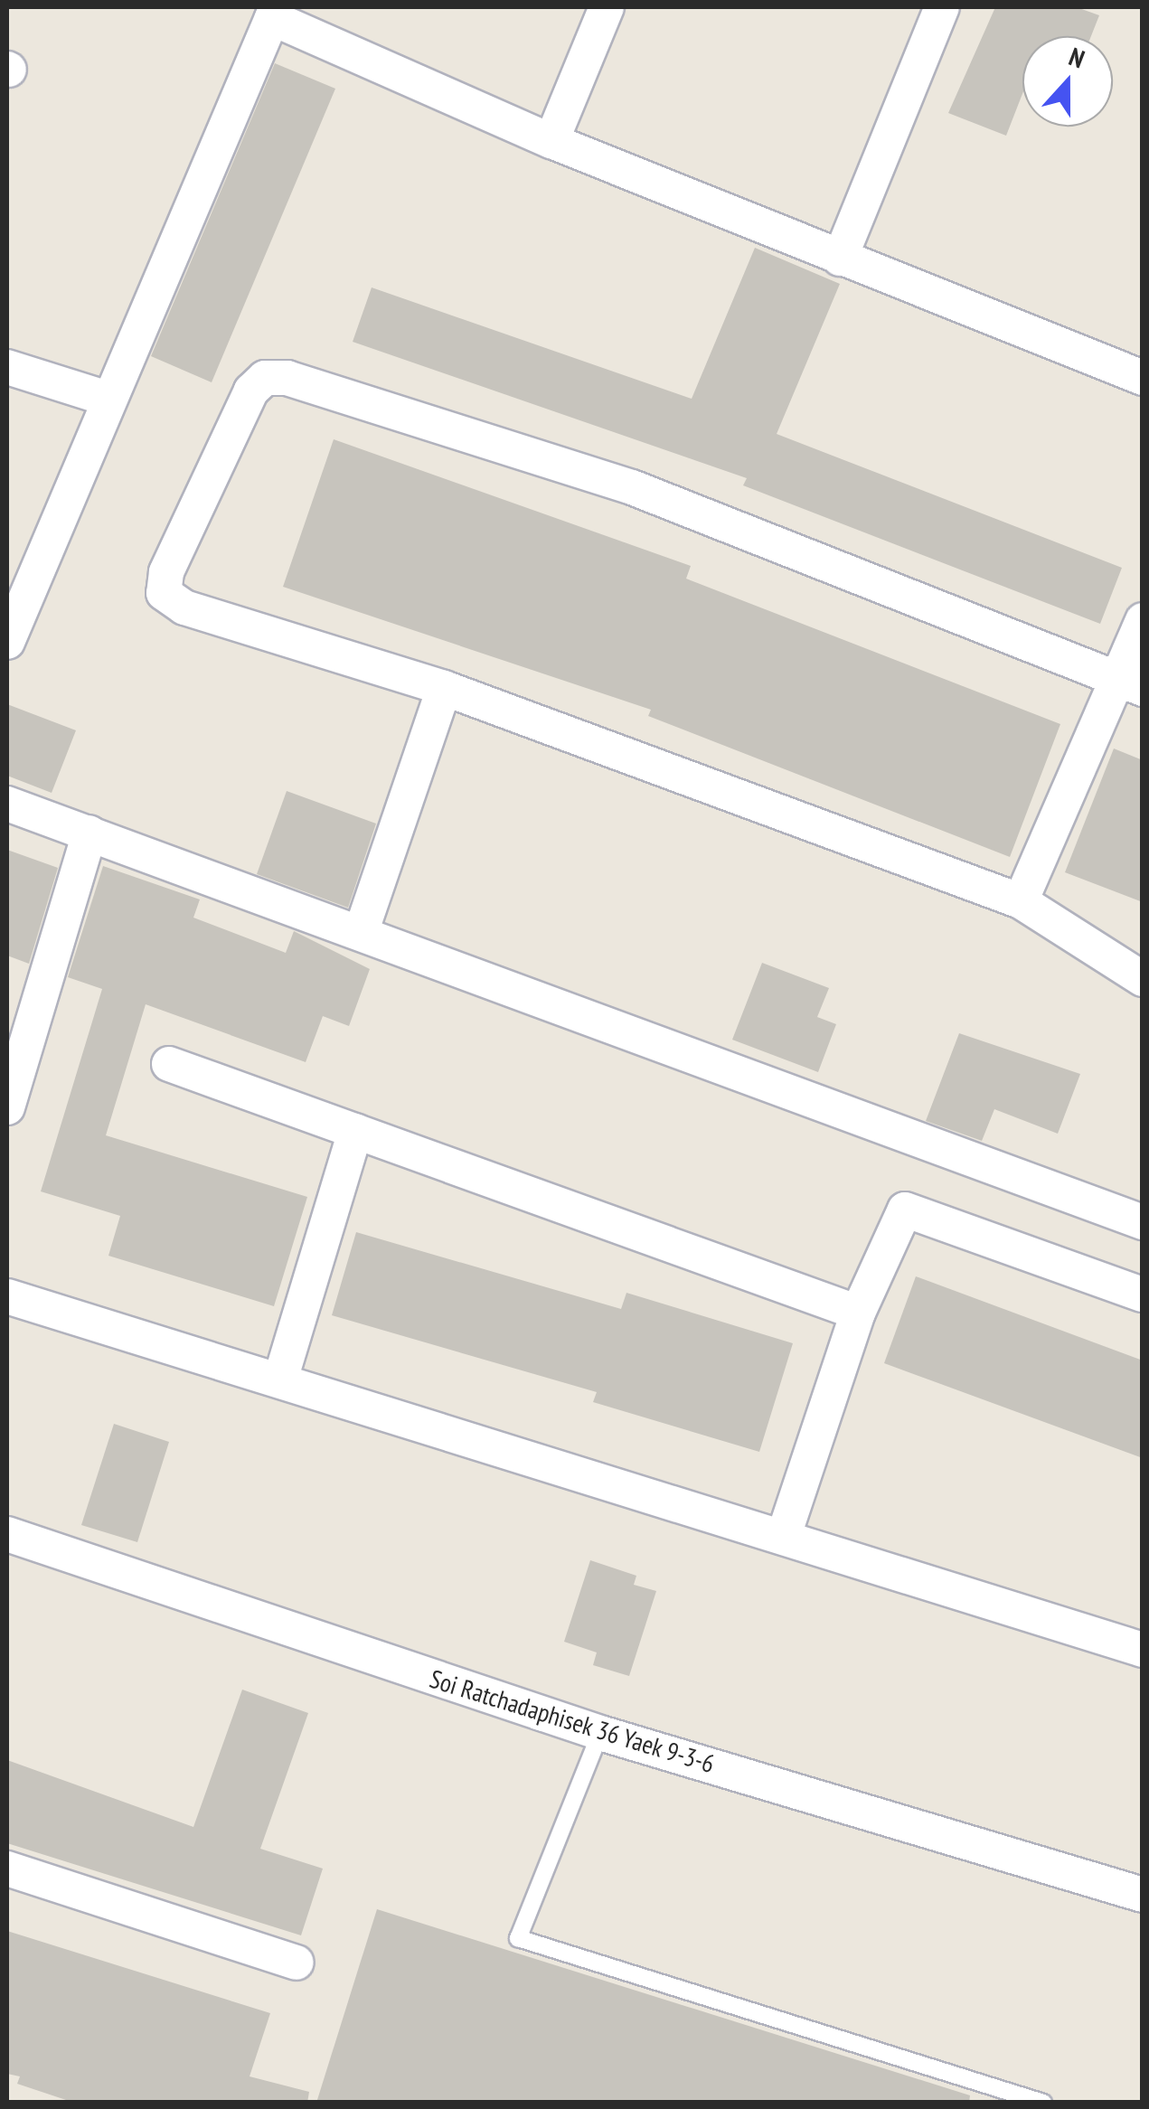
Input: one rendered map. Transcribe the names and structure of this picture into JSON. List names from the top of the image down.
{
  "streets": {
    "street": ["Soi Ratchadaphisek 36 Yaek 9-3-6"]
  },
  "north": "top"
}
